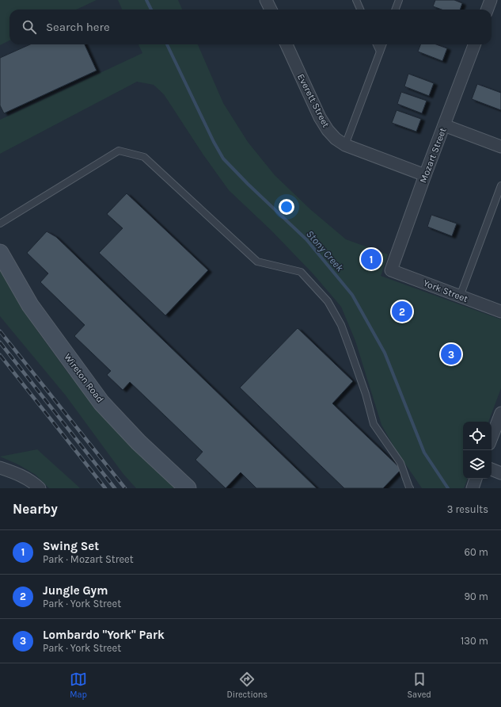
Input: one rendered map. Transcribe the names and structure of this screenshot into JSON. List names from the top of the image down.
{
  "streets": {
    "street": [
      "Everett Street",
      "Mozart Street",
      "York Street",
      "Wireton Road"
    ]
  },
  "crossings": [
    ["Everett Street", "Mozart Street"],
    ["Mozart Street", "York Street"]
  ],
  "water": ["Stony Creek"],
  "page": {
    "search": "Search here",
    "pins": ["1", "2", "3"],
    "heading": ["Nearby", "3 results"],
    "list": [
      {
        "mark": "1",
        "name": "Swing Set",
        "note": "Park · Mozart Street",
        "value": "60 m"
      },
      {
        "mark": "2",
        "name": "Jungle Gym",
        "note": "Park · York Street",
        "value": "90 m"
      },
      {
        "mark": "3",
        "name": "Lombardo \"York\" Park",
        "note": "Park · York Street",
        "value": "130 m"
      }
    ],
    "nav": ["Map", "Directions", "Saved"]
  }
}
